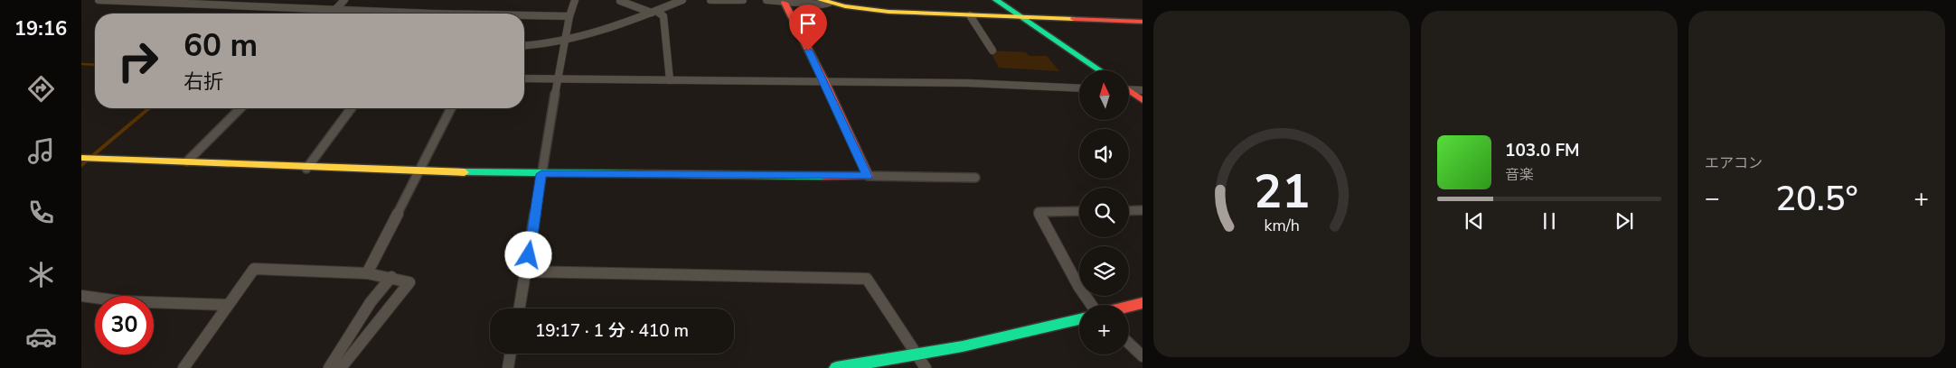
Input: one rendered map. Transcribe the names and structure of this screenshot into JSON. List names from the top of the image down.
{
  "north": "top",
  "page": {
    "tabs": "19:16",
    "tile": "エアコン",
    "turn": ["60 m", "右折"],
    "map_buttons": "+",
    "song": ["103.0 FM", "音楽"],
    "heat": ["−", "20.5°", "+"],
    "limit": "30",
    "trip": "19:17 · 1 分 · 410 m",
    "gauge": ["21", "km/h"]
  }
}
